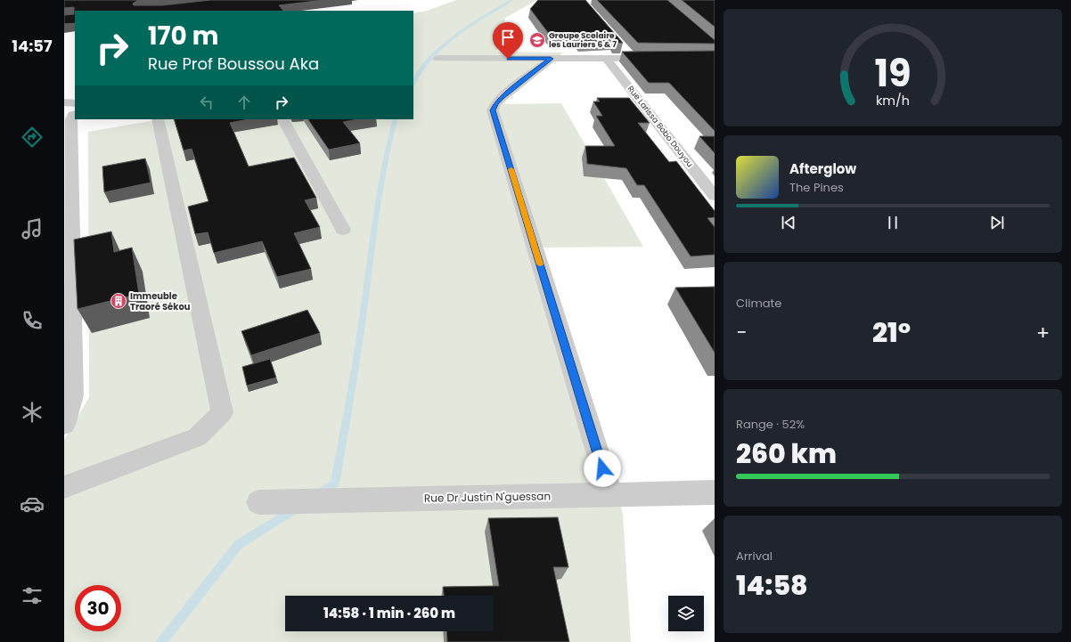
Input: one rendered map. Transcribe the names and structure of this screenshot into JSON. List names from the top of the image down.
{
  "streets": {
    "street": ["Rue Larissa Bobo Douyou", "Rue Dr Justin N'guessan"]
  },
  "places": {
    "school or university": ["Groupe Scolaire les Lauriers 6 & 7"],
    "building": ["Immeuble Traoré Sékou"]
  },
  "page": {
    "tabs": "14:57",
    "turn": ["170 m", "Rue Prof Boussou Aka"],
    "song": ["Afterglow", "The Pines"],
    "tile": [
      "Climate",
      ["Range · 52%", "260 km"],
      ["Arrival", "14:58"]
    ],
    "heat": ["−", "21°", "+"],
    "limit": "30",
    "trip": "14:58 · 1 min · 260 m",
    "gauge": ["19", "km/h"]
  }
}
